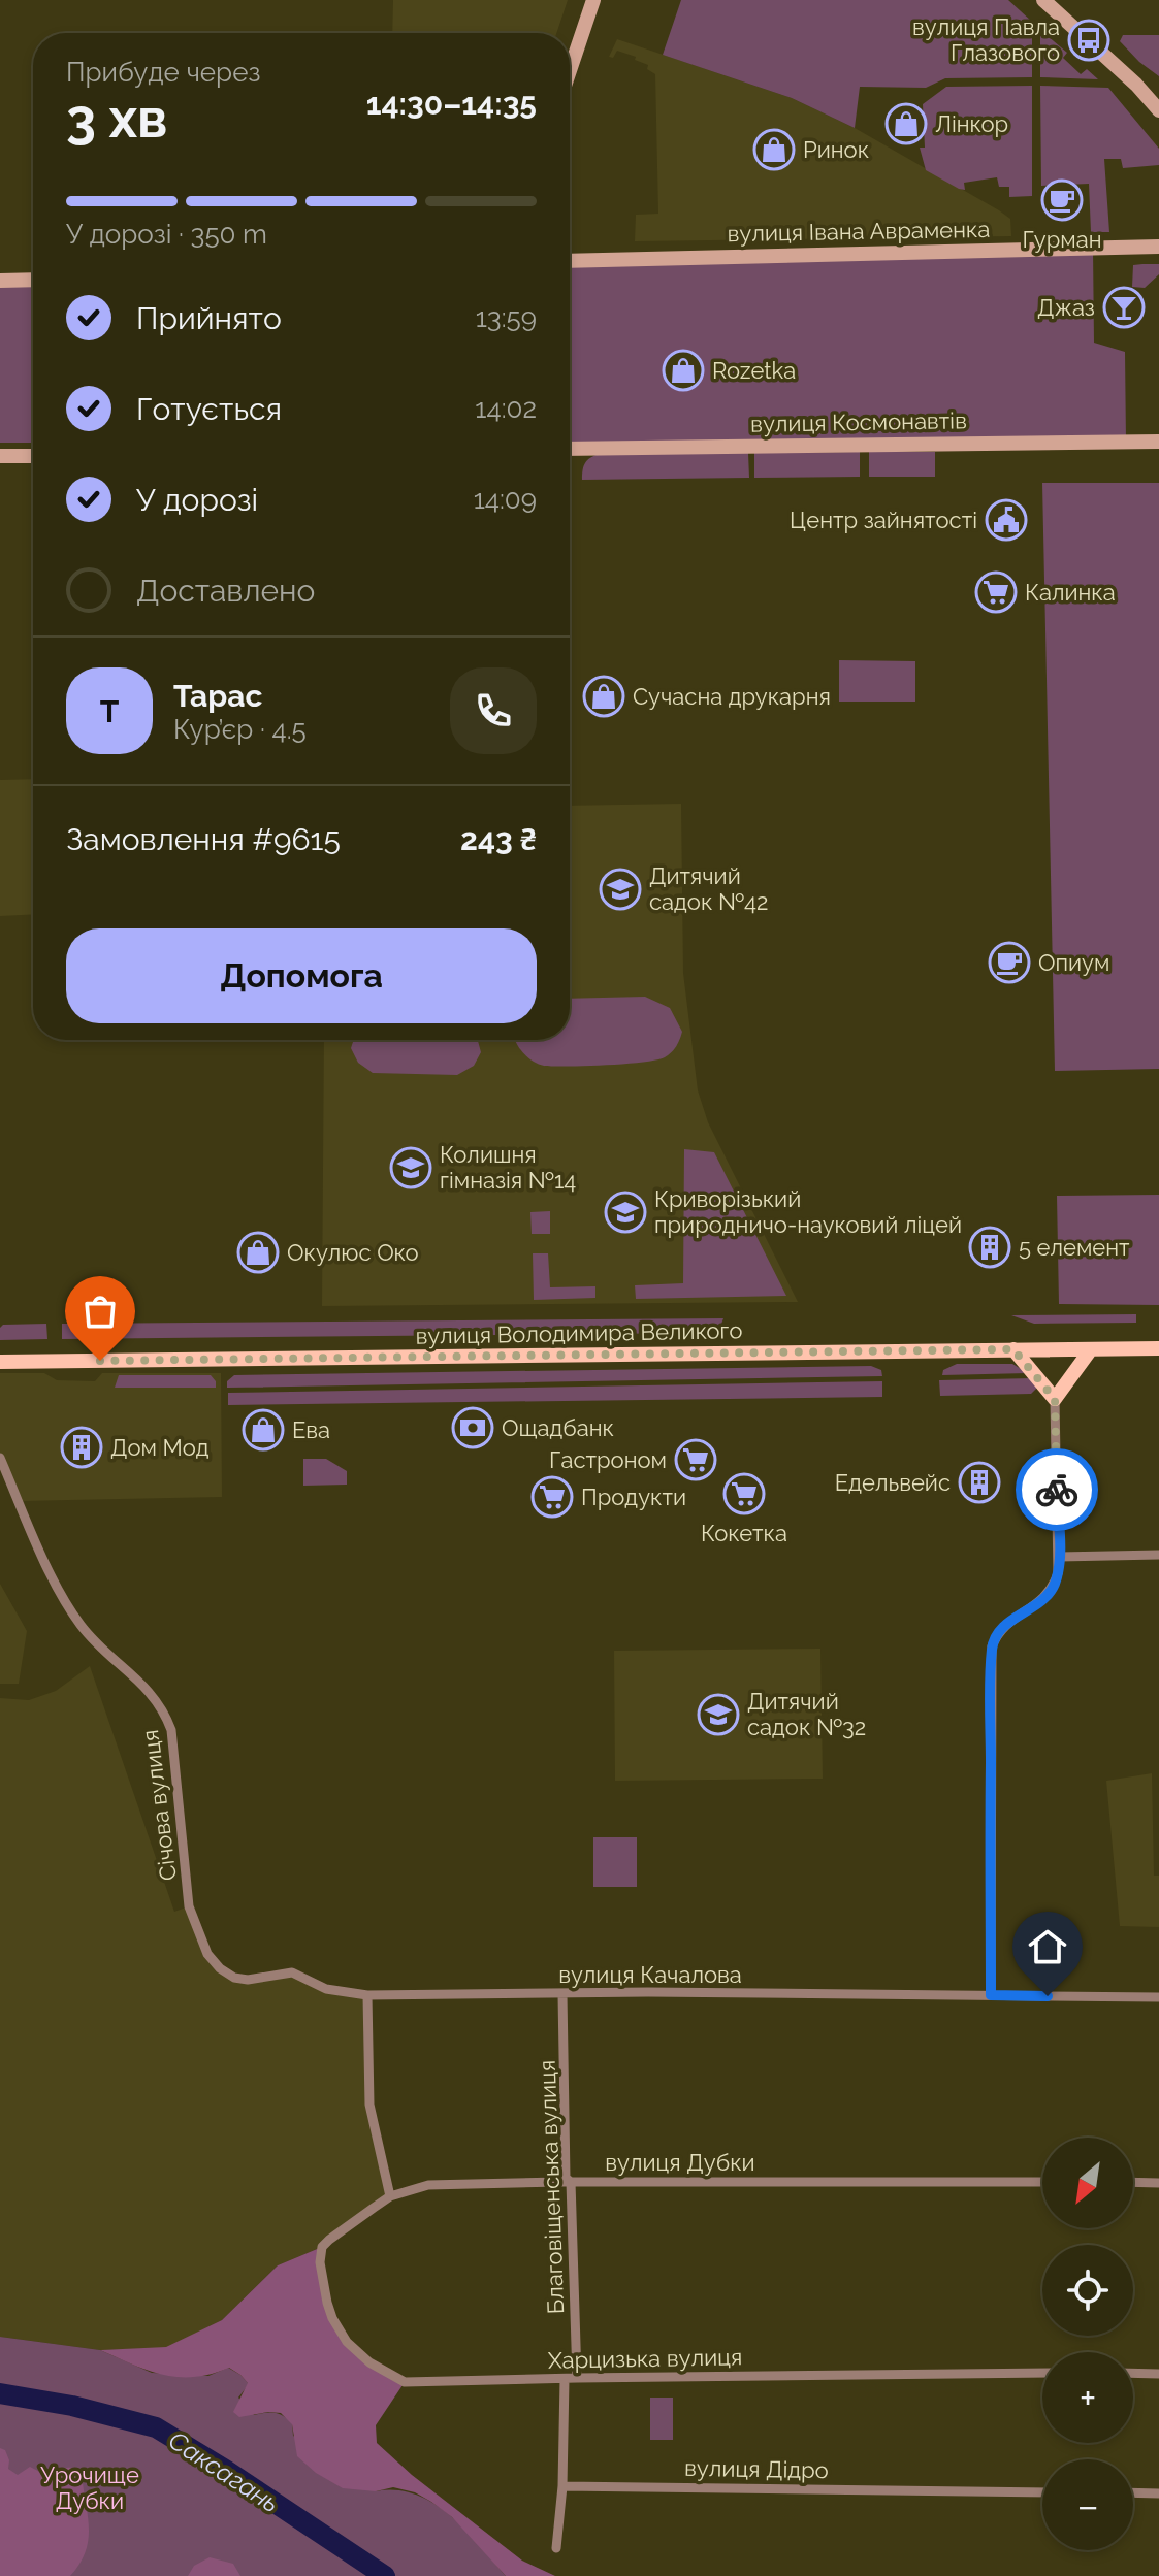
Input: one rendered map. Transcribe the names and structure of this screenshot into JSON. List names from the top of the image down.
{
  "streets": {
    "main road": ["вулиця Володимира Великого"],
    "street": [
      "вулиця Івана Авраменка",
      "вулиця Космонавтів",
      "Січова вулиця",
      "вулиця Качалова",
      "вулиця Дубки",
      "Благовіщенська вулиця",
      "Харцизька вулиця",
      "вулиця Дідро"
    ]
  },
  "crossings": [
    ["Січова вулиця", "вулиця Качалова"],
    ["вулиця Качалова", "Благовіщенська вулиця"],
    ["вулиця Дубки", "Благовіщенська вулиця"],
    ["вулиця Дубки", "Харцизька вулиця"],
    ["Благовіщенська вулиця", "Харцизька вулиця"]
  ],
  "water": ["Саксагань"],
  "parks": ["Урочище Дубки"],
  "places": {
    "bus stop": ["вулиця Павла Глазового"],
    "shop": [
      "Лінкор",
      "Ринок",
      "Rozetka",
      "Сучасна друкарня",
      "Окулюс Око",
      "Ева"
    ],
    "cafe": ["Гурман", "Опиум"],
    "bar": ["Джаз"],
    "public building": ["Центр зайнятості"],
    "supermarket": [
      "Калинка",
      "Гастроном",
      "Кокетка",
      "Продукти"
    ],
    "school or university": [
      "Дитячий садок №42",
      "Колишня гімназія №14",
      "Криворізький природничо-науковий ліцей",
      "Дитячий садок №32"
    ],
    "building": ["5 елемент", "Дом Мод", "Едельвейс"],
    "bank": ["Ощадбанк"]
  },
  "north": "bottom left",
  "page": {
    "heading": ["3 хв", "Прибуде через", "14:30–14:35"],
    "panel": [
      "Тарас",
      "Кур’єр · 4.5",
      "Замовлення #9615",
      "243 ₴"
    ],
    "bar": "У дорозі · 350 m",
    "list": [
      ["Прийнято", "13:59"],
      ["Готується", "14:02"],
      ["У дорозі", "14:09"],
      "Доставлено"
    ],
    "round": "Т",
    "buttons": "Допомога",
    "map_buttons": ["+", "−"]
  }
}
